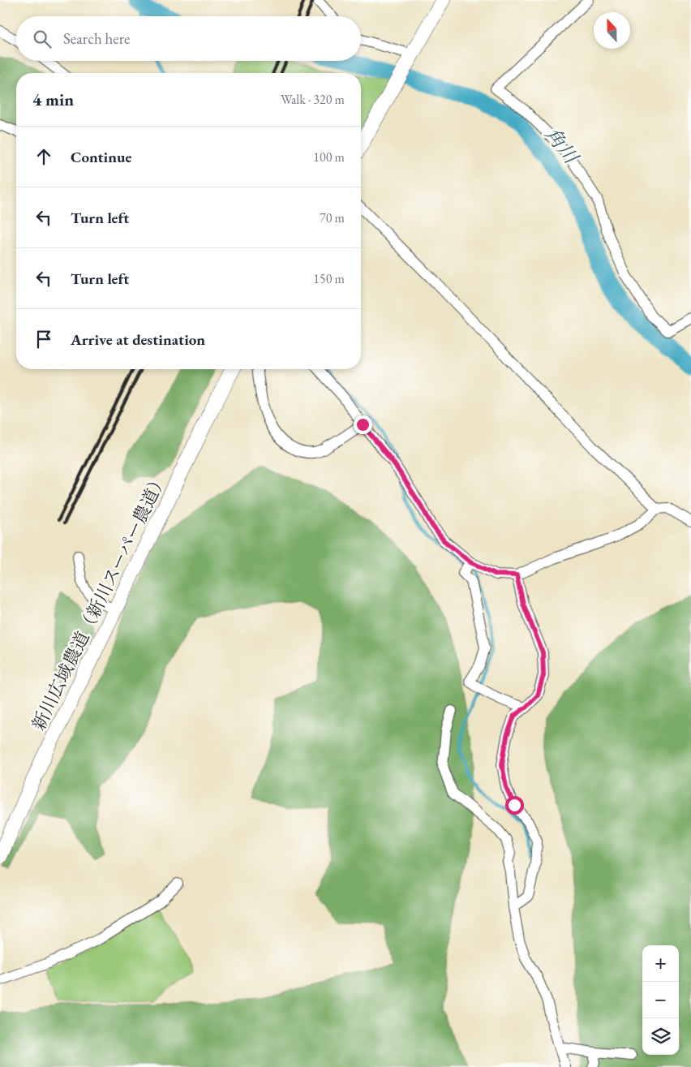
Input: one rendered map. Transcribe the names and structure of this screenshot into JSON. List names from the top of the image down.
{
  "streets": {
    "street": ["新川広域農道（新川スーパー農道）"]
  },
  "water": ["角川"],
  "north": "top",
  "page": {
    "search": "Search here",
    "heading": ["4 min", "Walk · 320 m"],
    "list": [
      ["Continue", "100 m"],
      ["Turn left", "70 m"],
      ["Turn left", "150 m"],
      "Arrive at destination"
    ],
    "map_buttons": ["+", "−"]
  }
}
